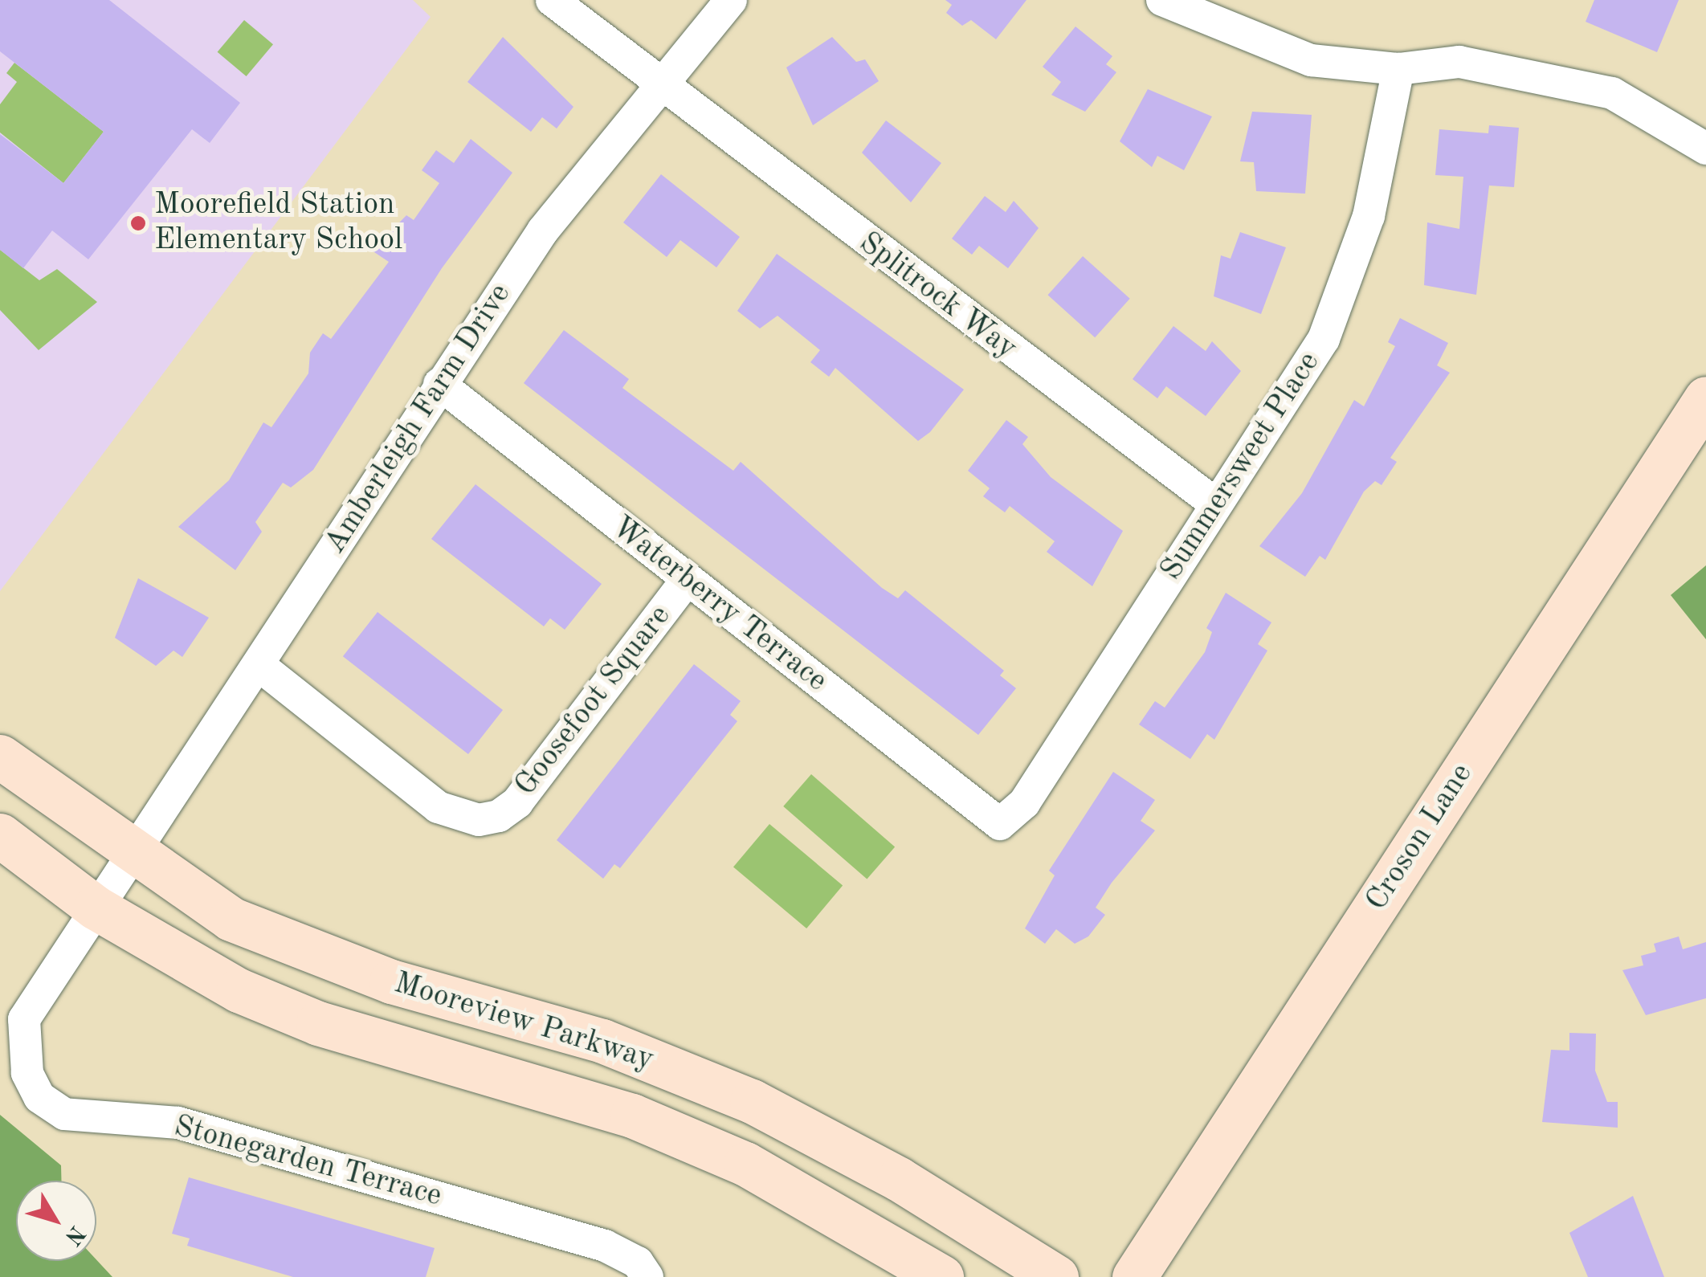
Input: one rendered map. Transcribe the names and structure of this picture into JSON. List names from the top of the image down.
{
  "streets": {
    "main road": ["Croson Lane", "Mooreview Parkway"],
    "street": [
      "Splitrock Way",
      "Amberleigh Farm Drive",
      "Summersweet Place",
      "Waterberry Terrace",
      "Goosefoot Square",
      "Stonegarden Terrace"
    ]
  },
  "crossings": [
    ["Splitrock Way", "Amberleigh Farm Drive"],
    ["Splitrock Way", "Summersweet Place"],
    ["Amberleigh Farm Drive", "Waterberry Terrace"],
    ["Amberleigh Farm Drive", "Goosefoot Square"],
    ["Amberleigh Farm Drive", "Mooreview Parkway"],
    ["Amberleigh Farm Drive", "Stonegarden Terrace"],
    ["Summersweet Place", "Waterberry Terrace"],
    ["Waterberry Terrace", "Goosefoot Square"],
    ["Mooreview Parkway", "Stonegarden Terrace"]
  ],
  "places": ["Moorefield Station Elementary School"],
  "north": "bottom right"
}
